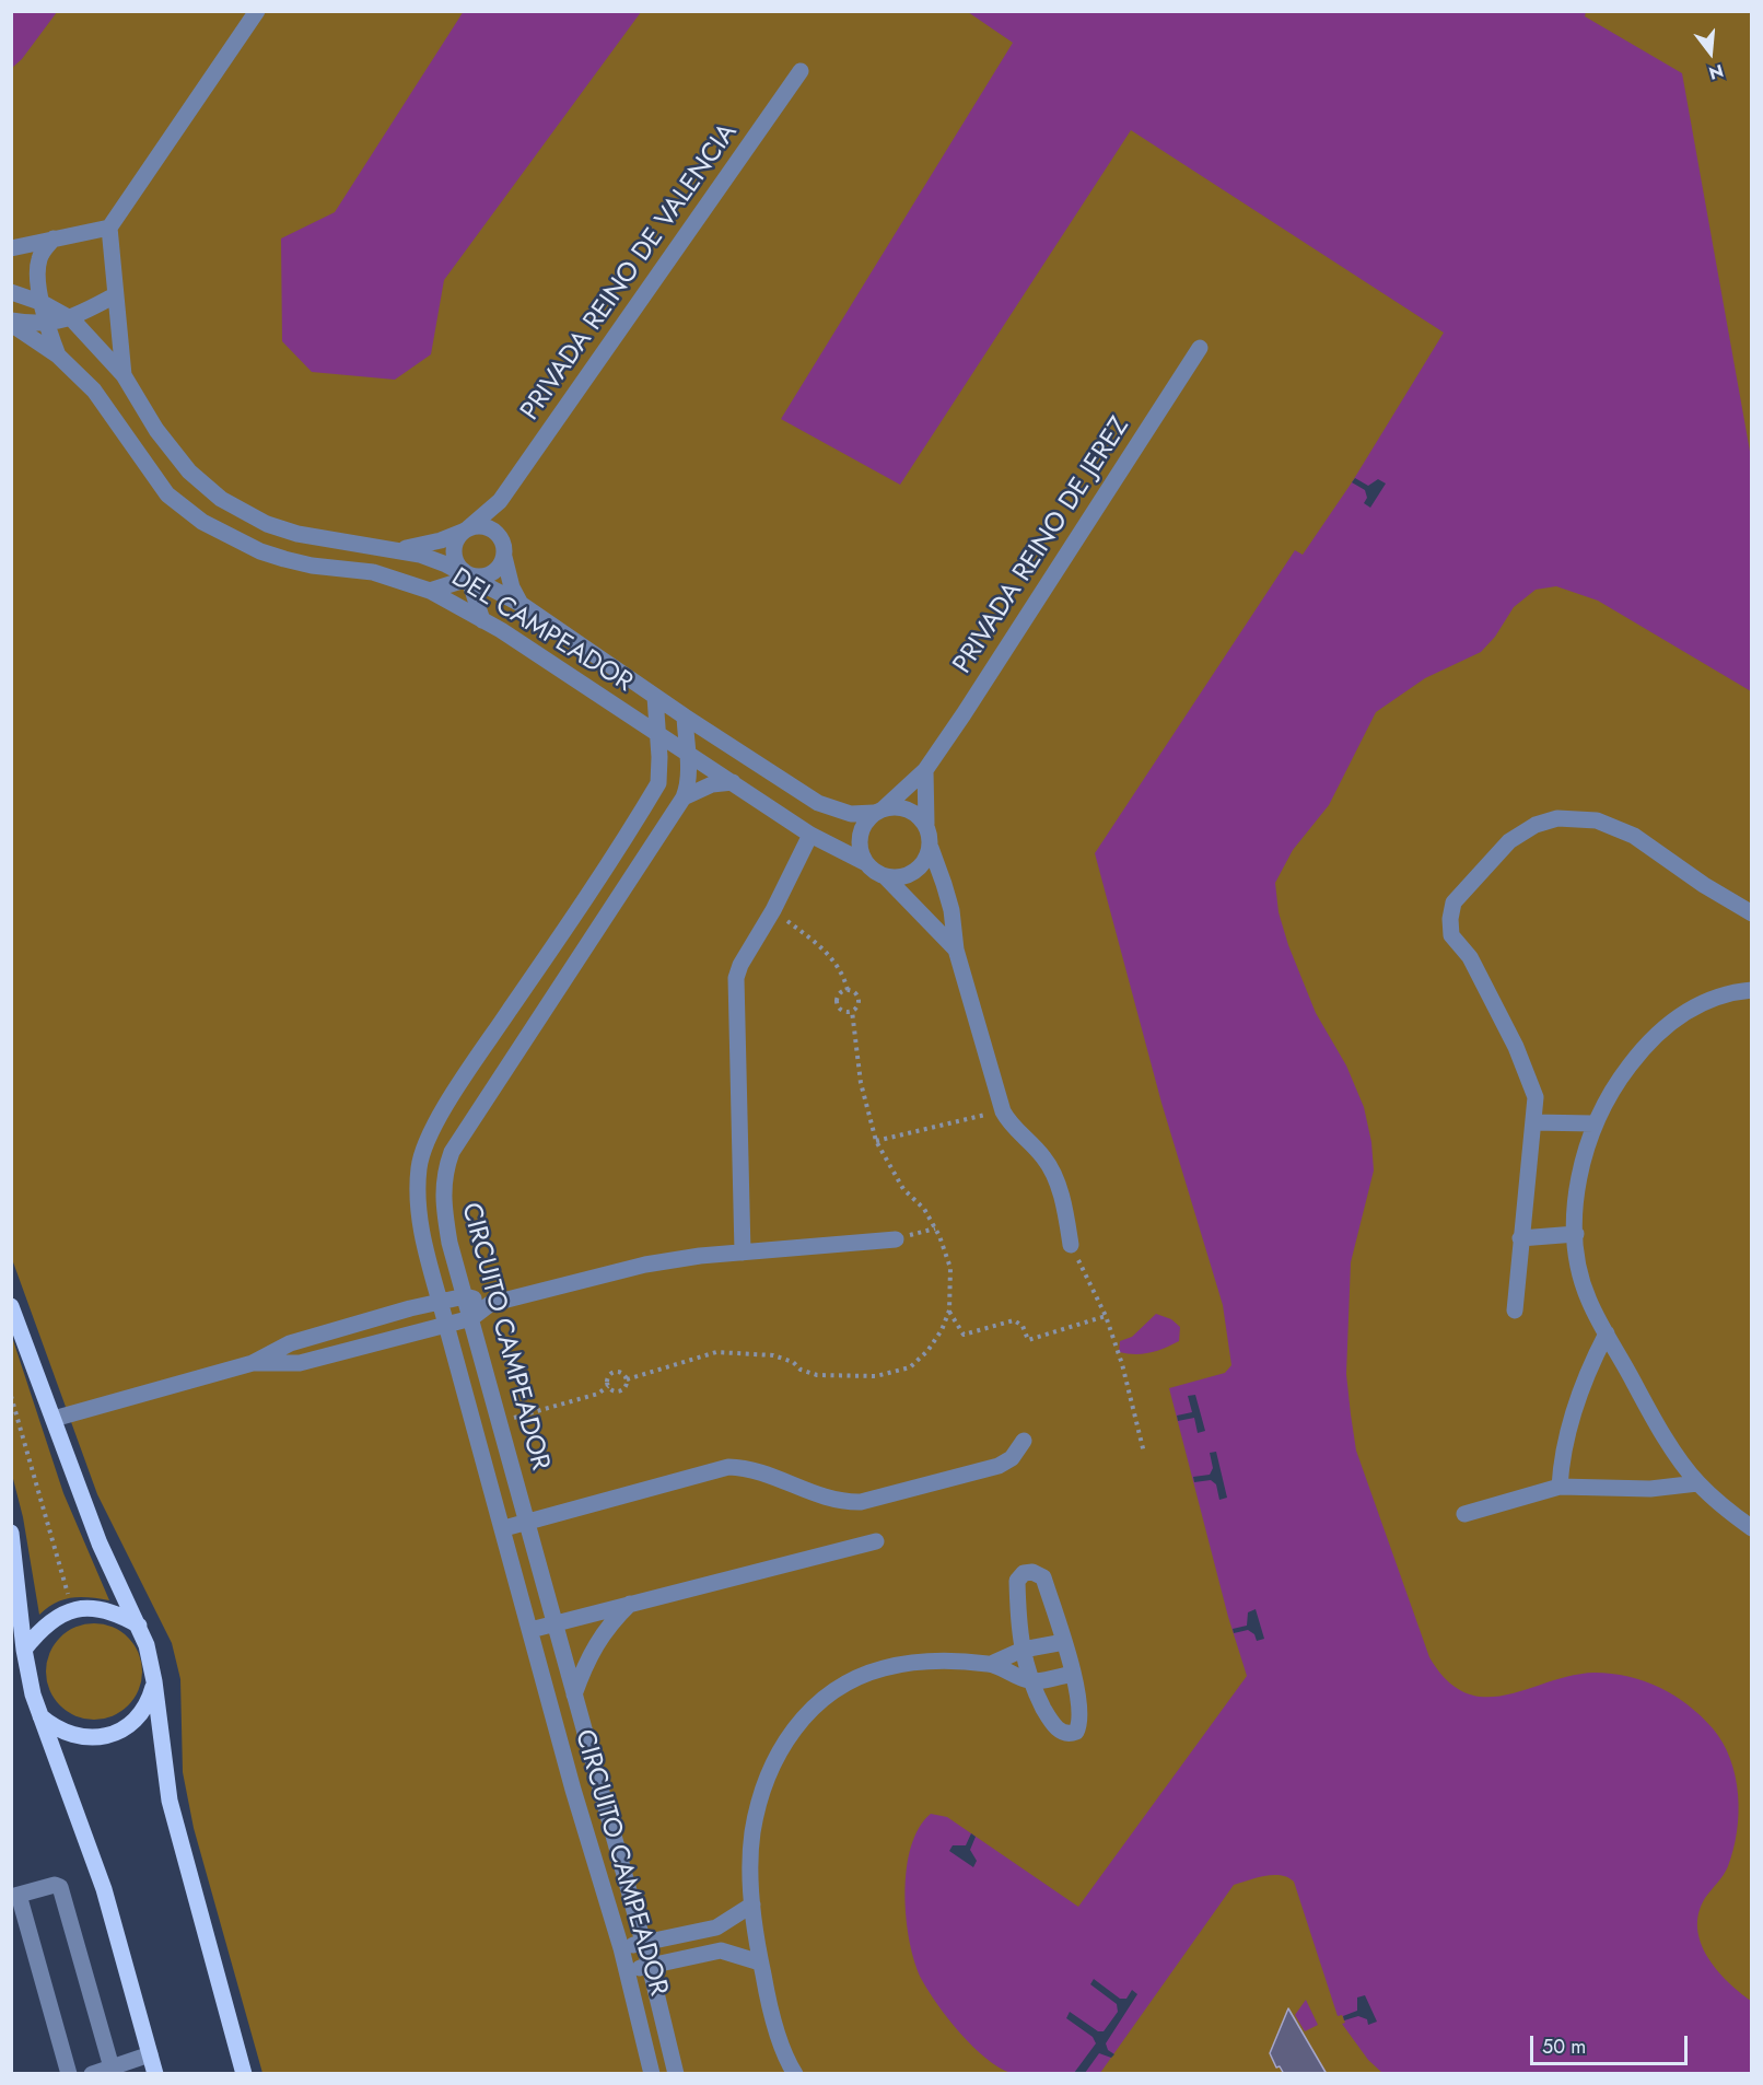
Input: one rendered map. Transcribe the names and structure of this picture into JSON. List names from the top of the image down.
{
  "streets": {
    "street": [
      "PRIVADA REINO DE VALENCIA",
      "PRIVADA REINO DE JEREZ",
      "DEL CAMPEADOR",
      "CIRCUITO CAMPEADOR"
    ]
  },
  "crossings": [
    ["PRIVADA REINO DE VALENCIA", "DEL CAMPEADOR"],
    ["PRIVADA REINO DE JEREZ", "DEL CAMPEADOR"],
    ["DEL CAMPEADOR", "CIRCUITO CAMPEADOR"]
  ],
  "scale_bar": "50 m",
  "north": "bottom"
}
